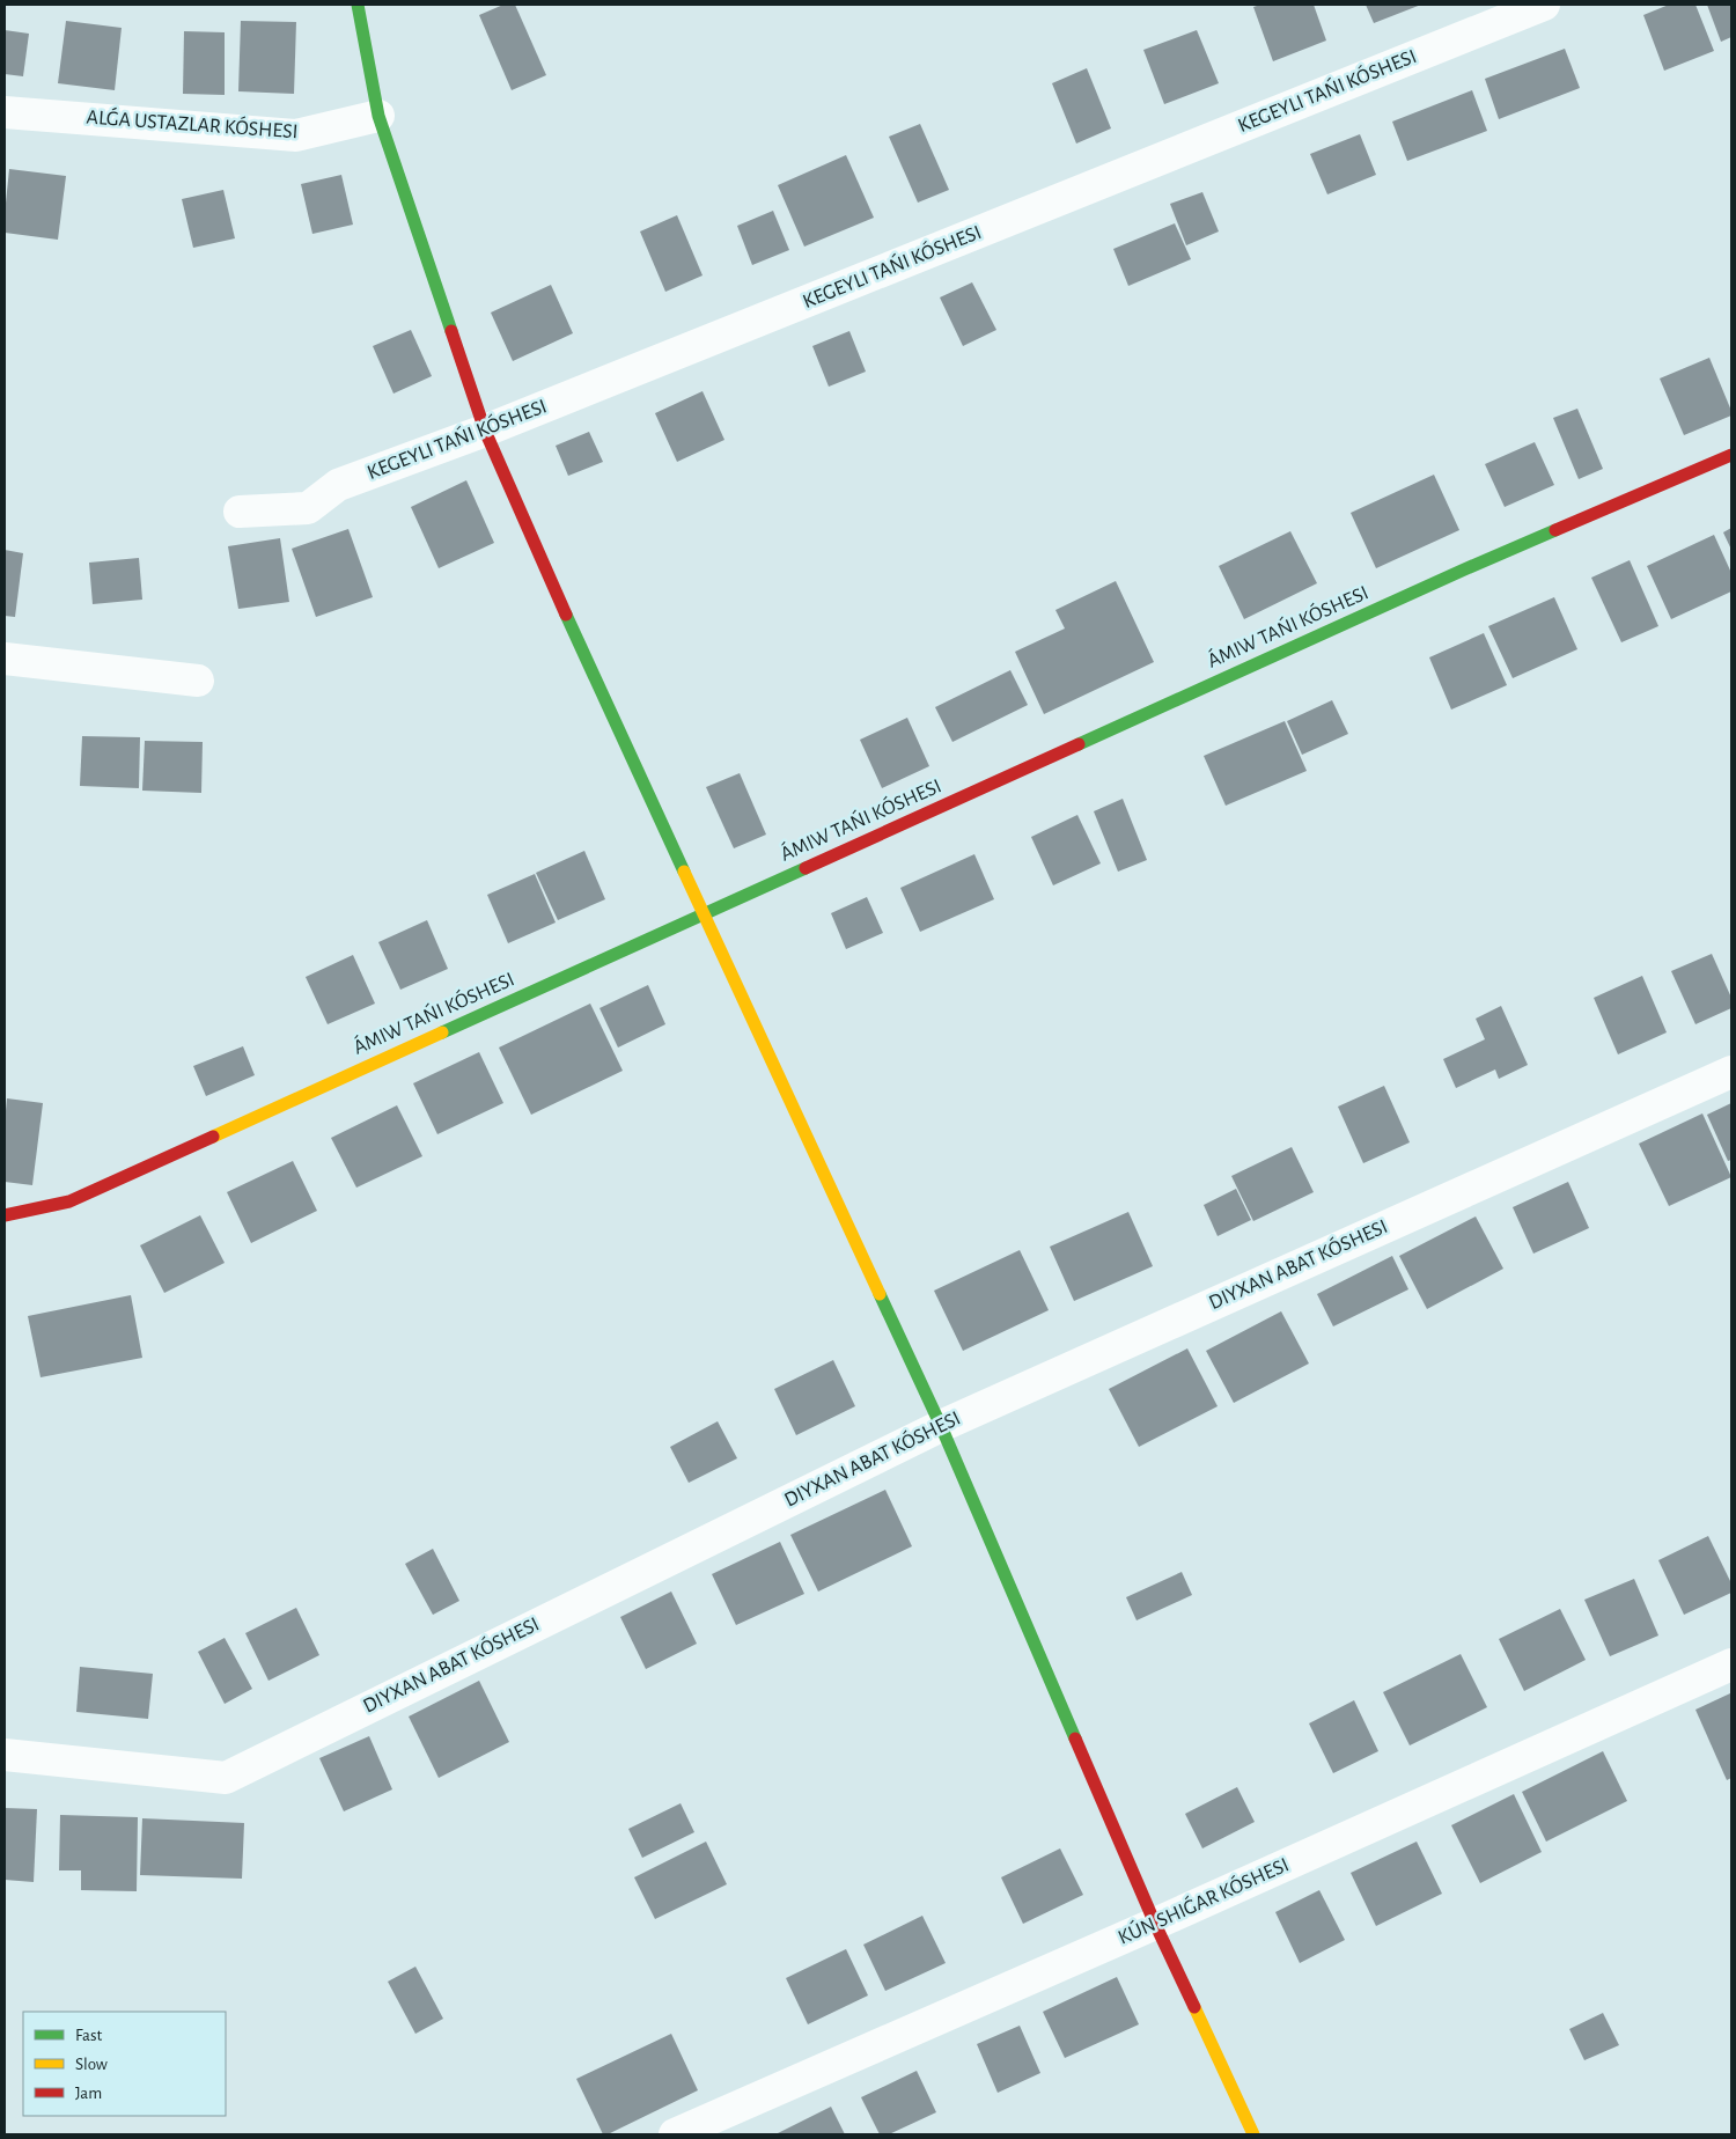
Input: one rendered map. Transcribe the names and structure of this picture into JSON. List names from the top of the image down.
{
  "streets": {
    "street": ["ALǴA USTAZLAR KÓSHESI", "DIYXAN ABAT KÓSHESI"]
  },
  "legend": ["Fast", "Slow", "Jam"]
}
